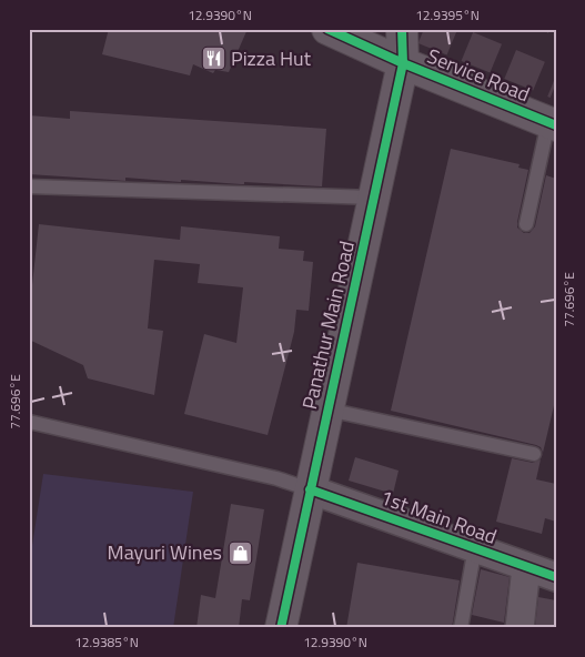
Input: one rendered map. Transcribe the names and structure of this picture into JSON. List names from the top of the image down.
{
  "streets": {
    "street": ["Service Road", "Panathur Main Road", "1st Main Road"]
  },
  "crossings": [
    ["Service Road", "Panathur Main Road"],
    ["Panathur Main Road", "1st Main Road"]
  ],
  "places": {
    "restaurant": ["Pizza Hut"],
    "shop": ["Mayuri Wines"]
  },
  "coordinates": [
    "12.9390°N",
    "12.9395°N",
    "77.696°E",
    "12.9385°N"
  ]
}
